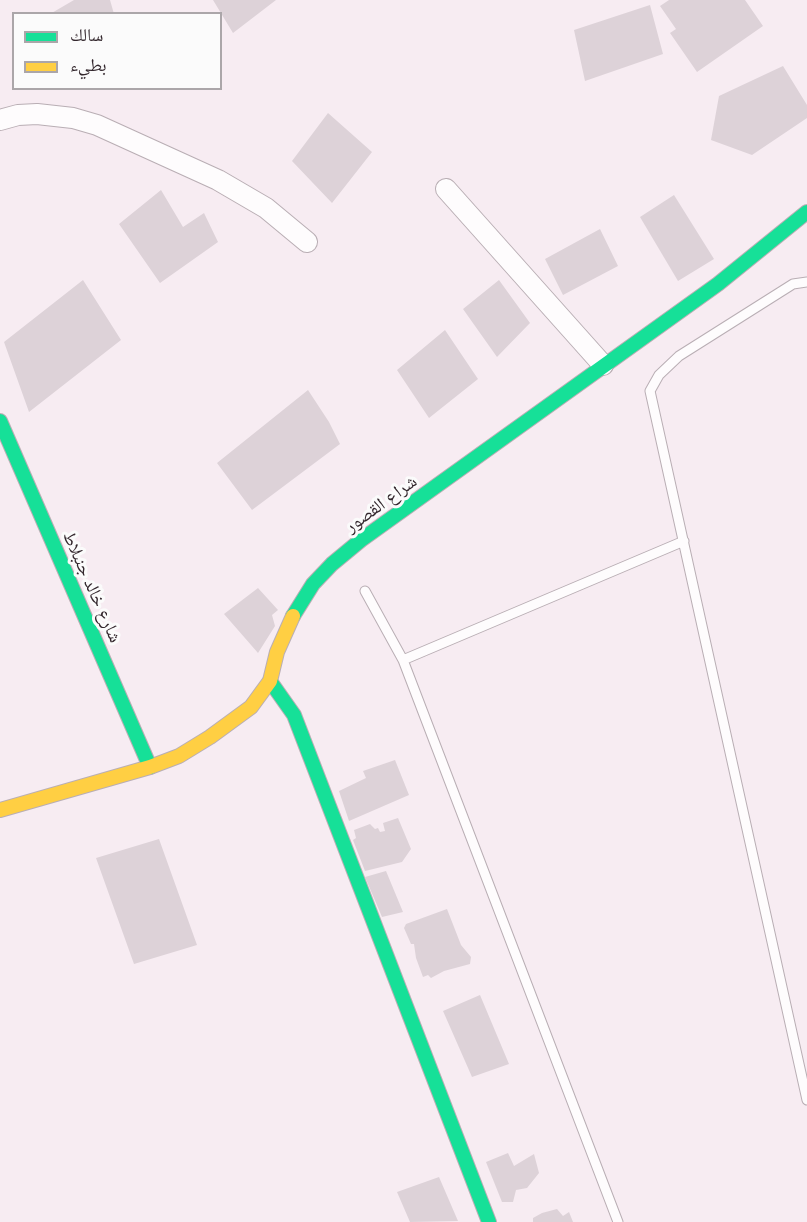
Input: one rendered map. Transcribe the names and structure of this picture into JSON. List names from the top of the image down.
{
  "streets": {
    "street": ["شراع القصور", "شارع خالد جنبلاط"]
  },
  "crossings": [
    ["شراع القصور", "شارع خالد جنبلاط"]
  ],
  "legend": ["سالك", "بطيء"]
}
